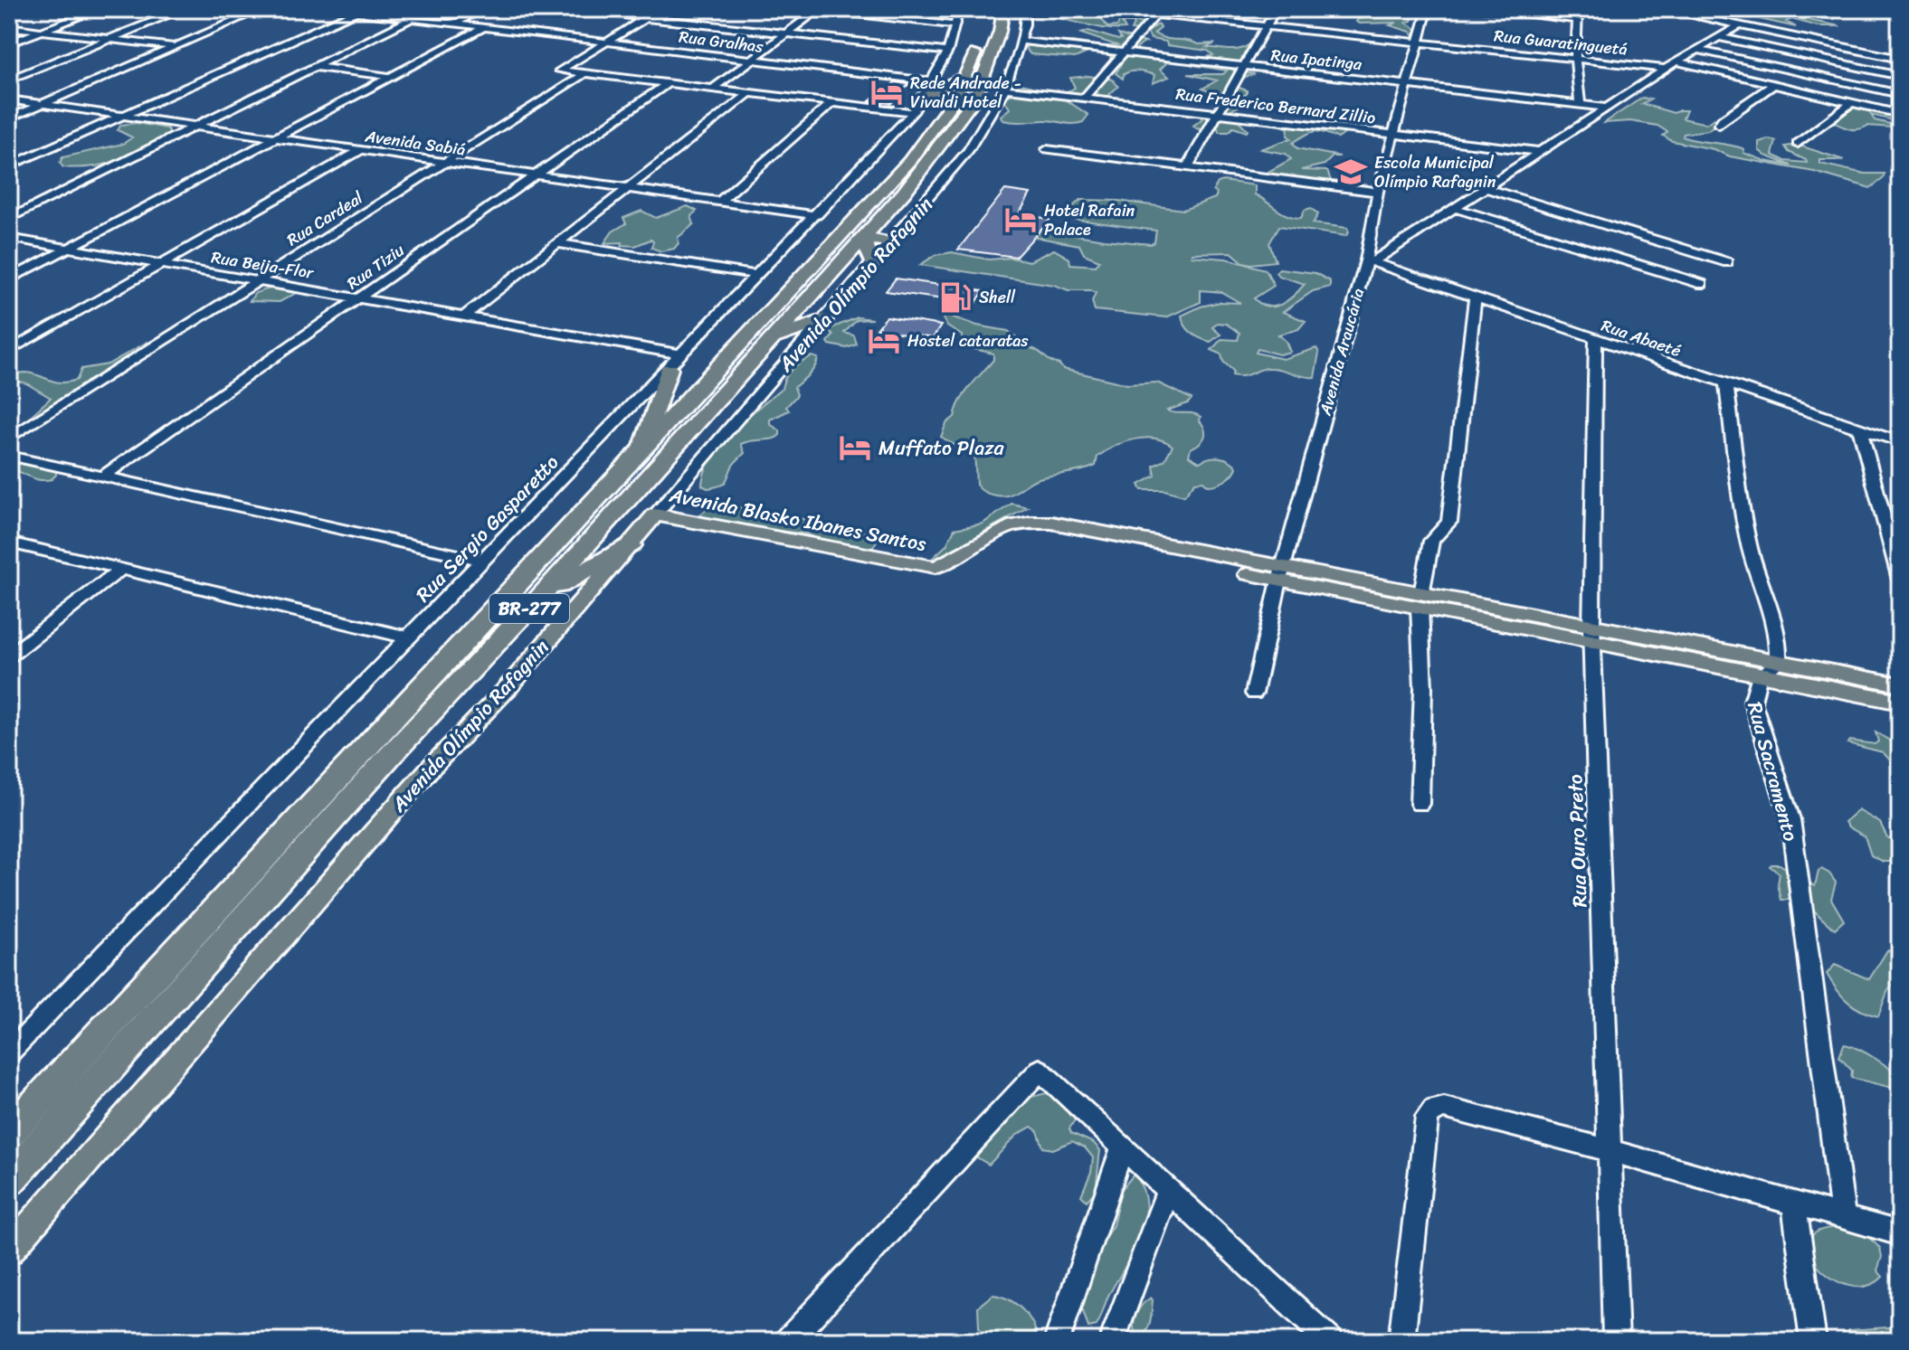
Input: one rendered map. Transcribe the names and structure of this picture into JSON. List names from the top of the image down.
{
  "streets": {
    "highway": ["BR-277"],
    "main road": ["Avenida Olímpio Rafagnin", "Avenida Blasko Ibanes Santos"],
    "street": [
      "Rua Gralhas",
      "Rua Guaratinguetá",
      "Rua Ipatinga",
      "Rua Frederico Bernard Zillio",
      "Avenida Sabiá",
      "Rua Cardeal",
      "Rua Beija-Flor",
      "Rua Tiziu",
      "Rua Abaeté",
      "Avenida Araucária",
      "Rua Sergio Gasparetto",
      "Rua Sacramento",
      "Rua Ouro Preto"
    ]
  },
  "crossings": [
    ["Rua Gralhas", "Rua Sergio Gasparetto"],
    ["Rua Guaratinguetá", "Avenida Araucária"],
    ["Rua Ipatinga", "Avenida Olímpio Rafagnin"],
    ["Rua Ipatinga", "Avenida Araucária"],
    ["Rua Frederico Bernard Zillio", "Avenida Olímpio Rafagnin"],
    ["Rua Frederico Bernard Zillio", "Avenida Araucária"],
    ["Avenida Sabiá", "Rua Cardeal"],
    ["Avenida Sabiá", "Rua Tiziu"],
    ["Avenida Sabiá", "Rua Sergio Gasparetto"],
    ["Rua Cardeal", "Rua Beija-Flor"],
    ["Rua Beija-Flor", "Rua Tiziu"],
    ["Rua Beija-Flor", "Rua Sergio Gasparetto"],
    ["Avenida Olímpio Rafagnin", "Avenida Blasko Ibanes Santos"],
    ["Rua Abaeté", "Avenida Araucária"],
    ["Rua Abaeté", "Rua Ouro Preto"],
    ["Avenida Araucária", "Avenida Blasko Ibanes Santos"]
  ],
  "places": {
    "hotel": [
      "Rede Andrade - Vivaldi Hotel",
      "Hotel Rafain Palace",
      "Hostel cataratas",
      "Muffato Plaza"
    ],
    "school or university": ["Escola Municipal Olímpio Rafagnin"],
    "fuel station": ["Shell"]
  }
}
